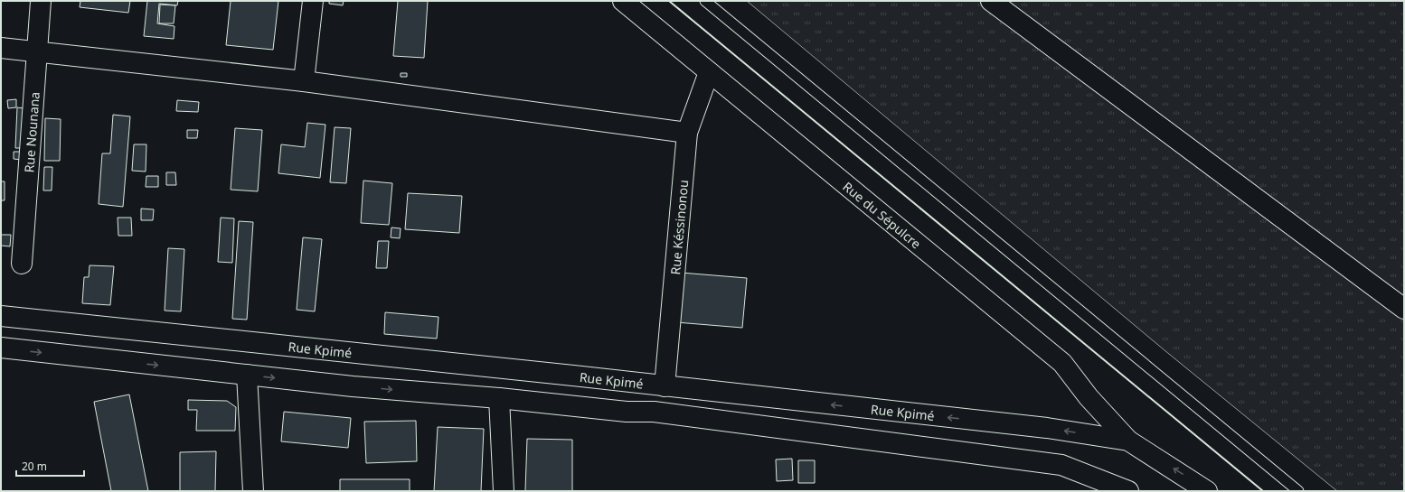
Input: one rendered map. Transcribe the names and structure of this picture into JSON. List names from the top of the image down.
{
  "streets": {
    "street": [
      "Rue Nounana",
      "Rue du Sépulcre",
      "Rue Késsinonou",
      "Rue Kpimé"
    ]
  },
  "crossings": [
    ["Rue du Sépulcre", "Rue Késsinonou"],
    ["Rue du Sépulcre", "Rue Kpimé"],
    ["Rue Késsinonou", "Rue Kpimé"]
  ],
  "scale_bar": "20 m"
}
